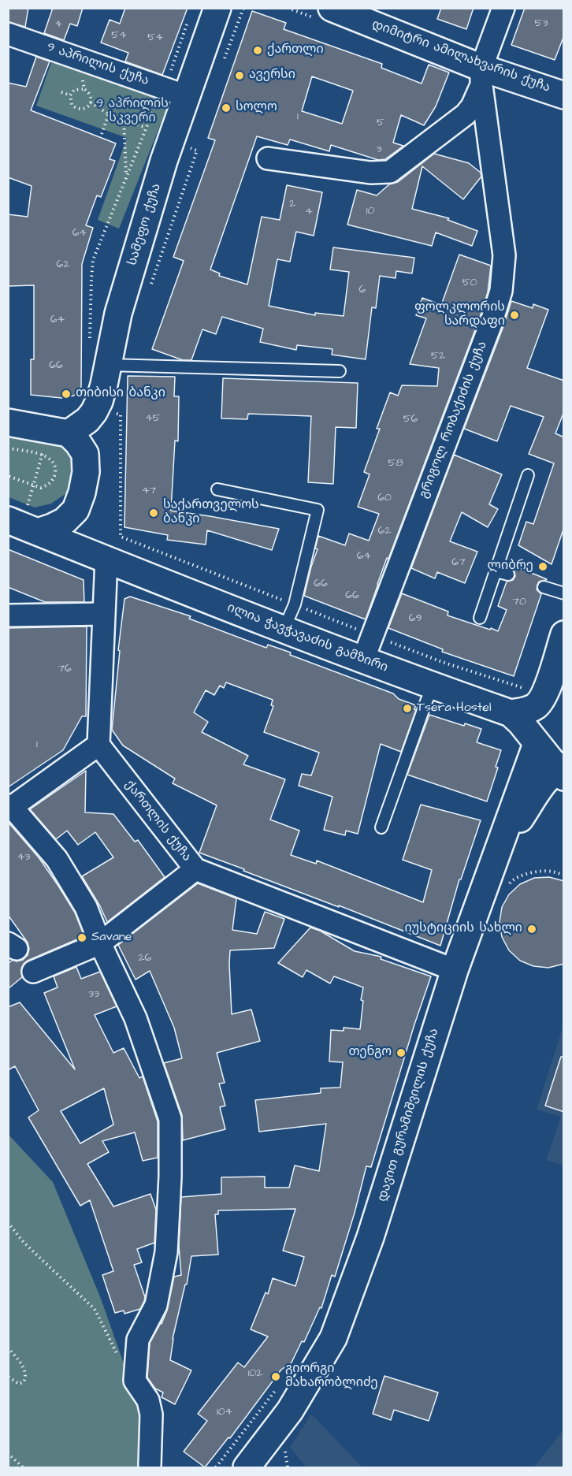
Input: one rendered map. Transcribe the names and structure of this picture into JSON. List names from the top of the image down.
{
  "streets": {
    "main road": [
      "დიმიტრი ამილახვარის ქუჩა",
      "სამეფო ქუჩა",
      "ილია ჭავჭავაძის გამზირი",
      "დავით გურამიშვილის ქუჩა"
    ],
    "street": ["9 აპრილის ქუჩა", "გრიგოლ რობაქიძის ქუჩა", "ქართლის ქუჩა"]
  },
  "crossings": [
    ["დიმიტრი ამილახვარის ქუჩა", "გრიგოლ რობაქიძის ქუჩა"],
    ["9 აპრილის ქუჩა", "სამეფო ქუჩა"],
    ["გრიგოლ რობაქიძის ქუჩა", "ილია ჭავჭავაძის გამზირი"],
    ["ილია ჭავჭავაძის გამზირი", "დავით გურამიშვილის ქუჩა"],
    ["ქართლის ქუჩა", "დავით გურამიშვილის ქუჩა"]
  ],
  "parks": ["9 აპრილის სკვერი"],
  "places": [
    "ქართლი",
    "ავერსი",
    "სოლო",
    "ფოლკლორის სარდაფი",
    "თიბისი ბანკი",
    "საქართველოს ბანკი",
    "ლიბრე",
    "Tsera Hostel",
    "იუსტიციის სახლი",
    "Savane",
    "თენგო",
    "გიორგი მახარობლიძე"
  ],
  "house_numbers": [
    "53",
    "4",
    "54",
    "54",
    "1",
    "5",
    "3",
    "2",
    "10",
    "4",
    "64",
    "62",
    "50",
    "6",
    "64",
    "52",
    "66",
    "45",
    "56",
    "58",
    "47",
    "60",
    "62",
    "64",
    "67",
    "66",
    "66",
    "70",
    "69",
    "76",
    "1",
    "43",
    "26",
    "33",
    "102",
    "104"
  ]
}
